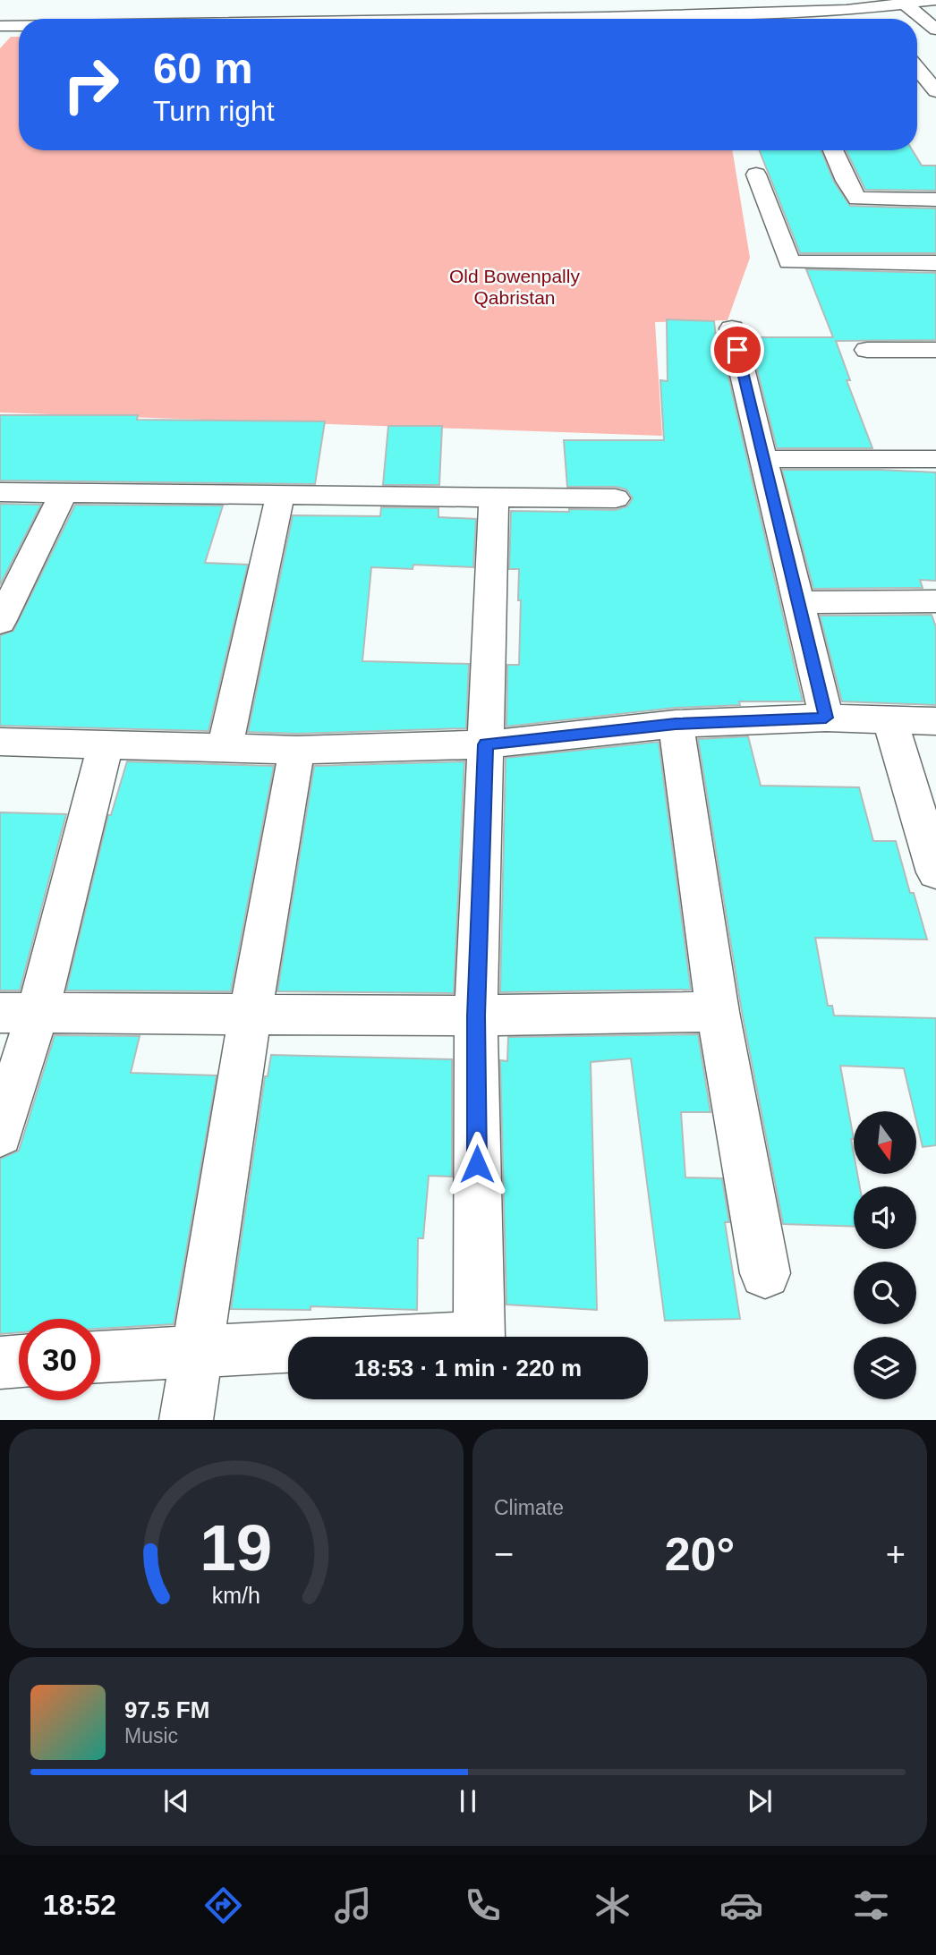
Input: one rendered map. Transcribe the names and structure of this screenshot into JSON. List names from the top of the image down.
{
  "parks": ["Old Bowenpally Qabristan"],
  "north": "bottom",
  "page": {
    "turn": ["60 m", "Turn right"],
    "limit": "30",
    "trip": "18:53 · 1 min · 220 m",
    "tile": "Climate",
    "heat": ["−", "20°", "+"],
    "song": ["97.5 FM", "Music"],
    "tabs": "18:52",
    "gauge": ["19", "km/h"]
  }
}
